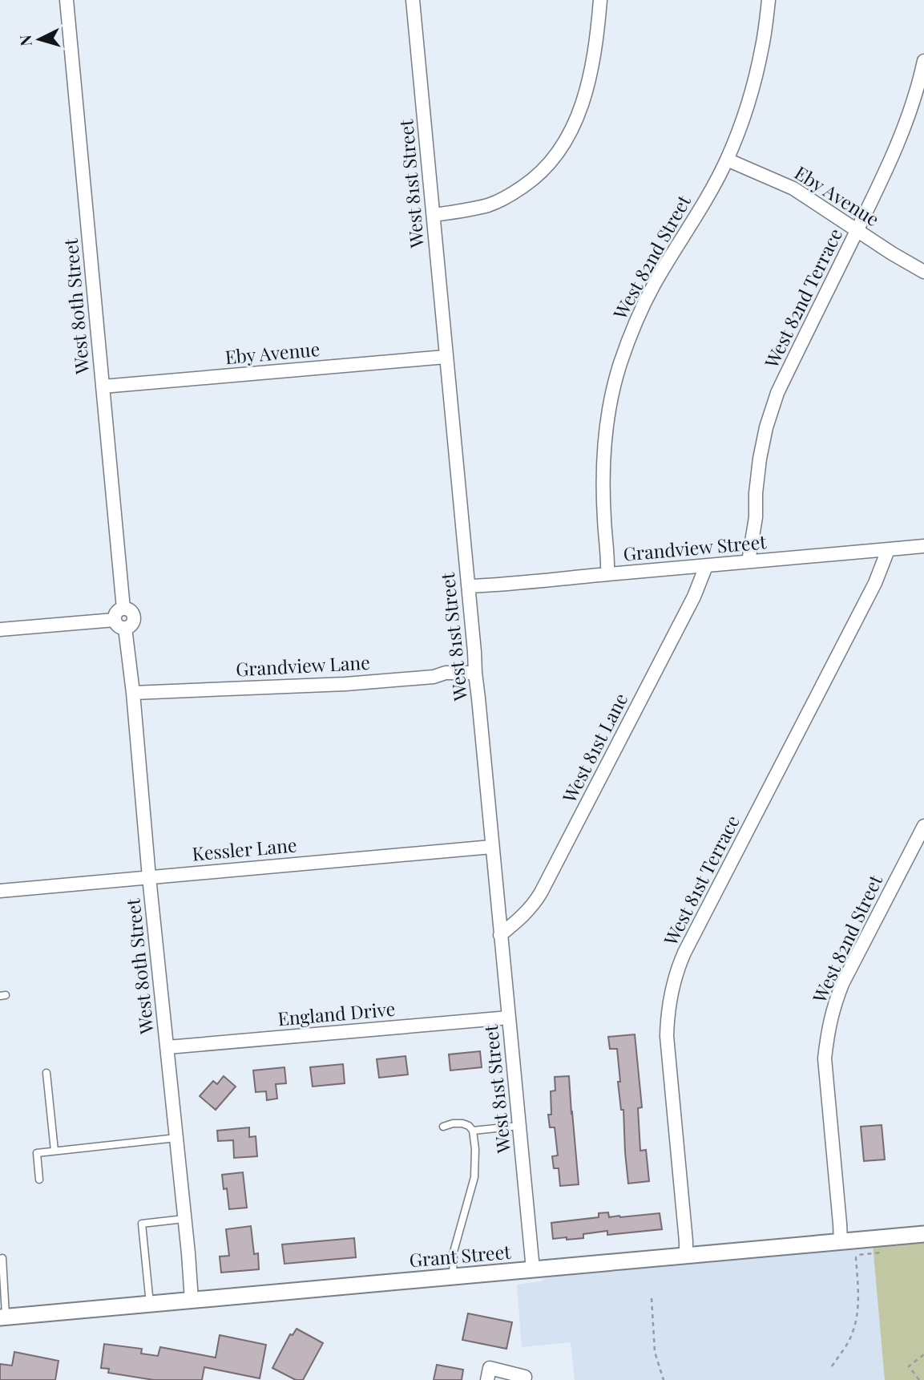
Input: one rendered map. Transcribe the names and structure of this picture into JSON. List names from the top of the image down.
{
  "streets": {
    "street": [
      "West 81st Street",
      "Eby Avenue",
      "West 82nd Street",
      "West 82nd Terrace",
      "West 80th Street",
      "Grandview Street",
      "Grandview Lane",
      "West 81st Lane",
      "Kessler Lane",
      "West 81st Terrace",
      "England Drive",
      "Grant Street"
    ]
  },
  "crossings": [
    ["West 81st Street", "Eby Avenue"],
    ["West 81st Street", "Grandview Street"],
    ["West 81st Street", "Grandview Lane"],
    ["West 81st Street", "West 81st Lane"],
    ["West 81st Street", "Kessler Lane"],
    ["West 81st Street", "England Drive"],
    ["West 81st Street", "Grant Street"],
    ["Eby Avenue", "West 82nd Street"],
    ["Eby Avenue", "West 82nd Terrace"],
    ["Eby Avenue", "West 80th Street"],
    ["West 82nd Street", "Grandview Street"],
    ["West 82nd Street", "Grant Street"],
    ["West 82nd Terrace", "Grandview Street"],
    ["West 80th Street", "Grandview Lane"],
    ["West 80th Street", "Kessler Lane"],
    ["West 80th Street", "England Drive"],
    ["West 80th Street", "Grant Street"],
    ["Grandview Street", "West 81st Lane"],
    ["Grandview Street", "West 81st Terrace"],
    ["West 81st Terrace", "Grant Street"]
  ],
  "north": "left"
}
